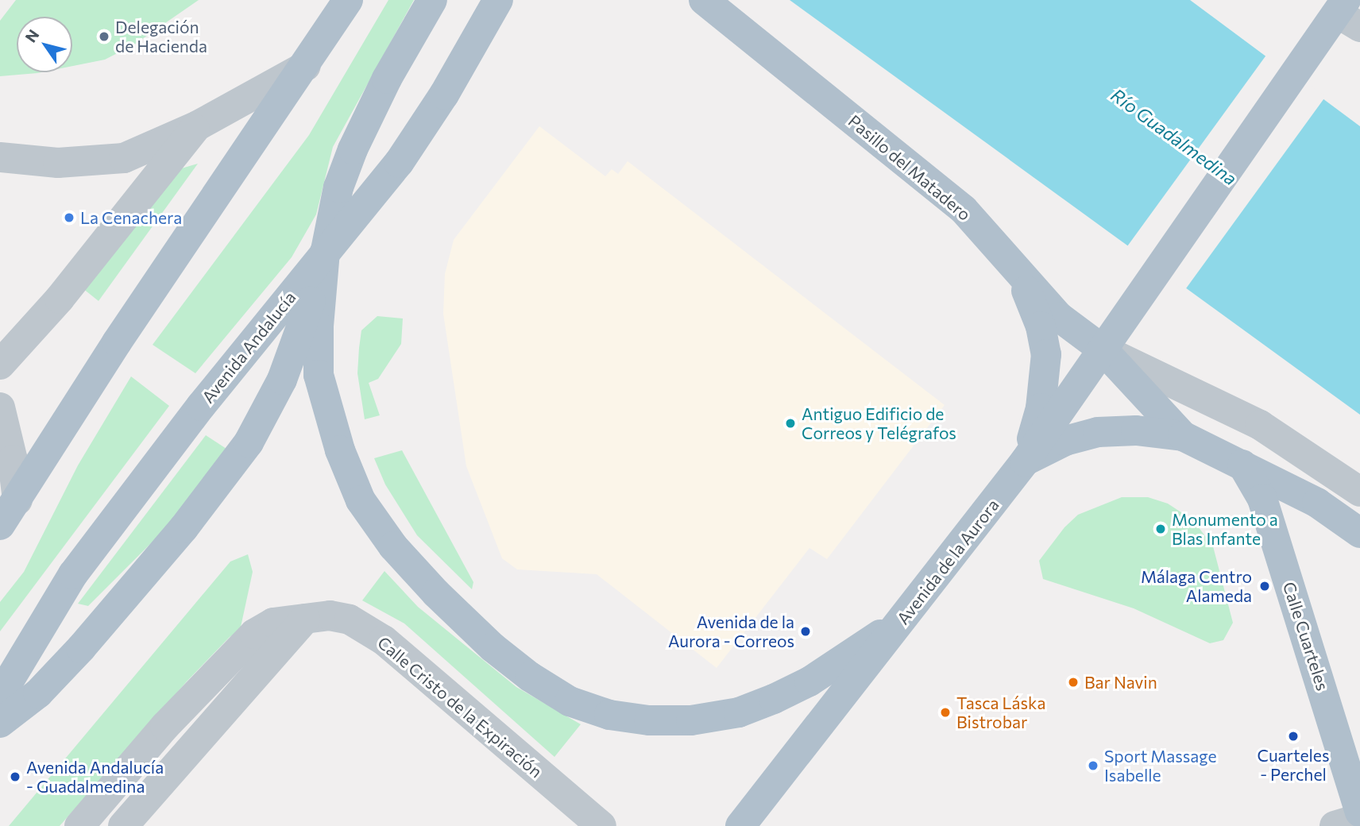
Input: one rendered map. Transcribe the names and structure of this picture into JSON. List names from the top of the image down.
{
  "streets": {
    "main road": [
      "Pasillo del Matadero",
      "Avenida Andalucía",
      "Avenida de la Aurora",
      "Calle Cuarteles"
    ],
    "street": ["Calle Cristo de la Expiración"]
  },
  "crossings": [
    ["Pasillo del Matadero", "Avenida de la Aurora"],
    ["Pasillo del Matadero", "Calle Cuarteles"]
  ],
  "water": ["Río Guadalmedina"],
  "places": [
    "Delegación de Hacienda",
    "La Cenachera",
    "Antiguo Edificio de Correos y Telégrafos",
    "Monumento a Blas Infante",
    "Málaga Centro Alameda",
    "Avenida de la Aurora - Correos",
    "Bar Navin",
    "Tasca Láska Bistrobar",
    "Cuarteles - Perchel",
    "Sport Massage Isabelle",
    "Avenida Andalucía - Guadalmedina"
  ],
  "north": "top left"
}
